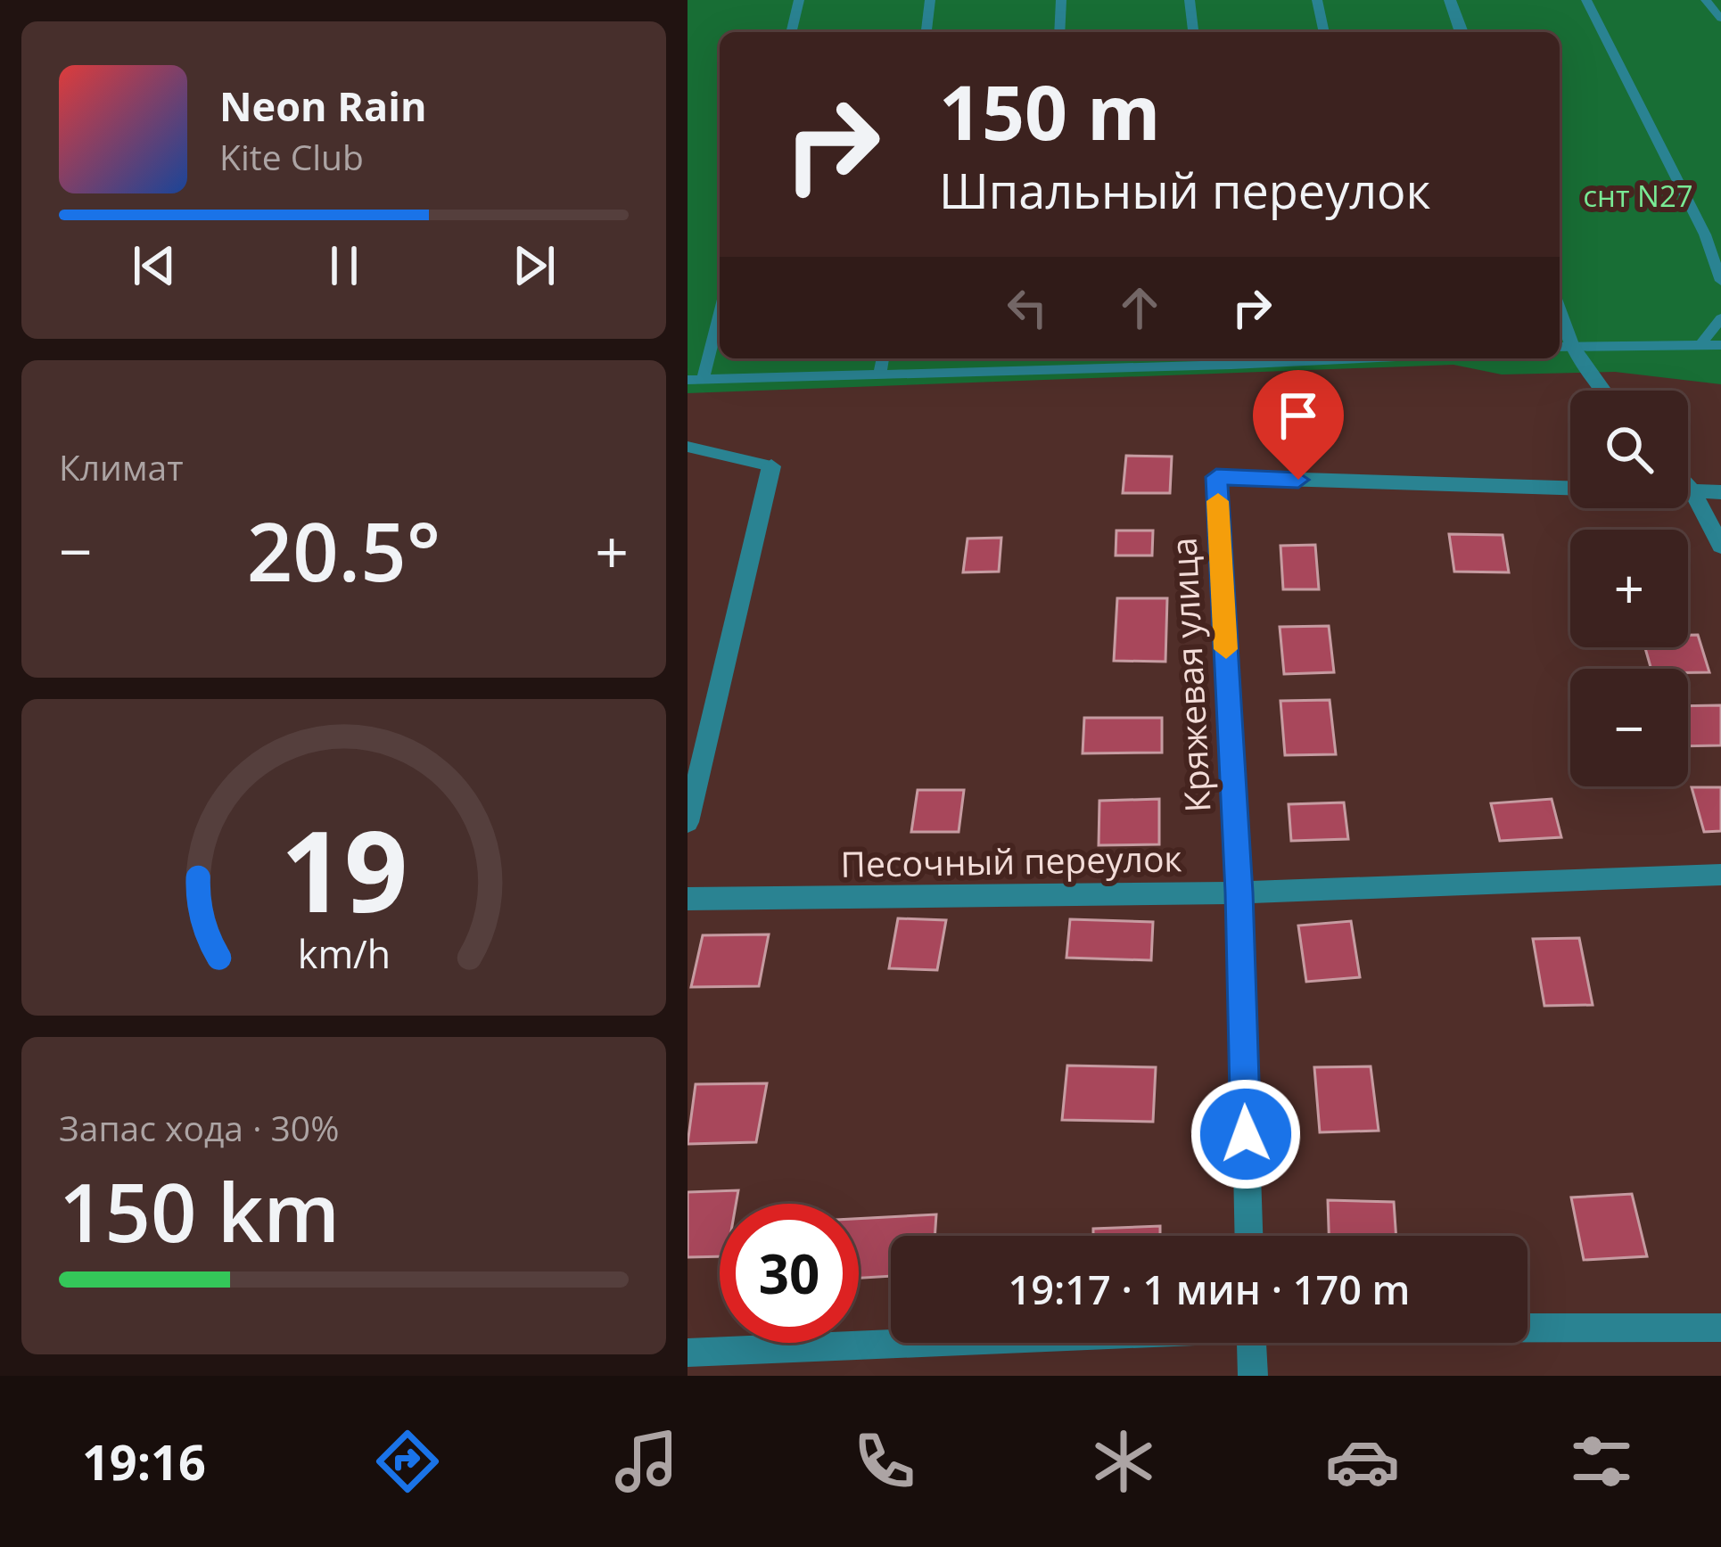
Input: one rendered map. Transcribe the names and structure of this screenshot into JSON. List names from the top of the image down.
{
  "streets": {
    "street": ["Кряжевая улица", "Песочный переулок"]
  },
  "crossings": [
    ["Кряжевая улица", "Песочный переулок"]
  ],
  "parks": ["снт N27"],
  "page": {
    "turn": ["150 m", "Шпальный переулок"],
    "song": ["Neon Rain", "Kite Club"],
    "tile": [
      "Климат",
      ["Запас хода · 30%", "150 km"]
    ],
    "map_buttons": ["+", "−"],
    "heat": ["−", "20.5°", "+"],
    "limit": "30",
    "trip": "19:17 · 1 мин · 170 m",
    "tabs": "19:16",
    "gauge": ["19", "km/h"]
  }
}
